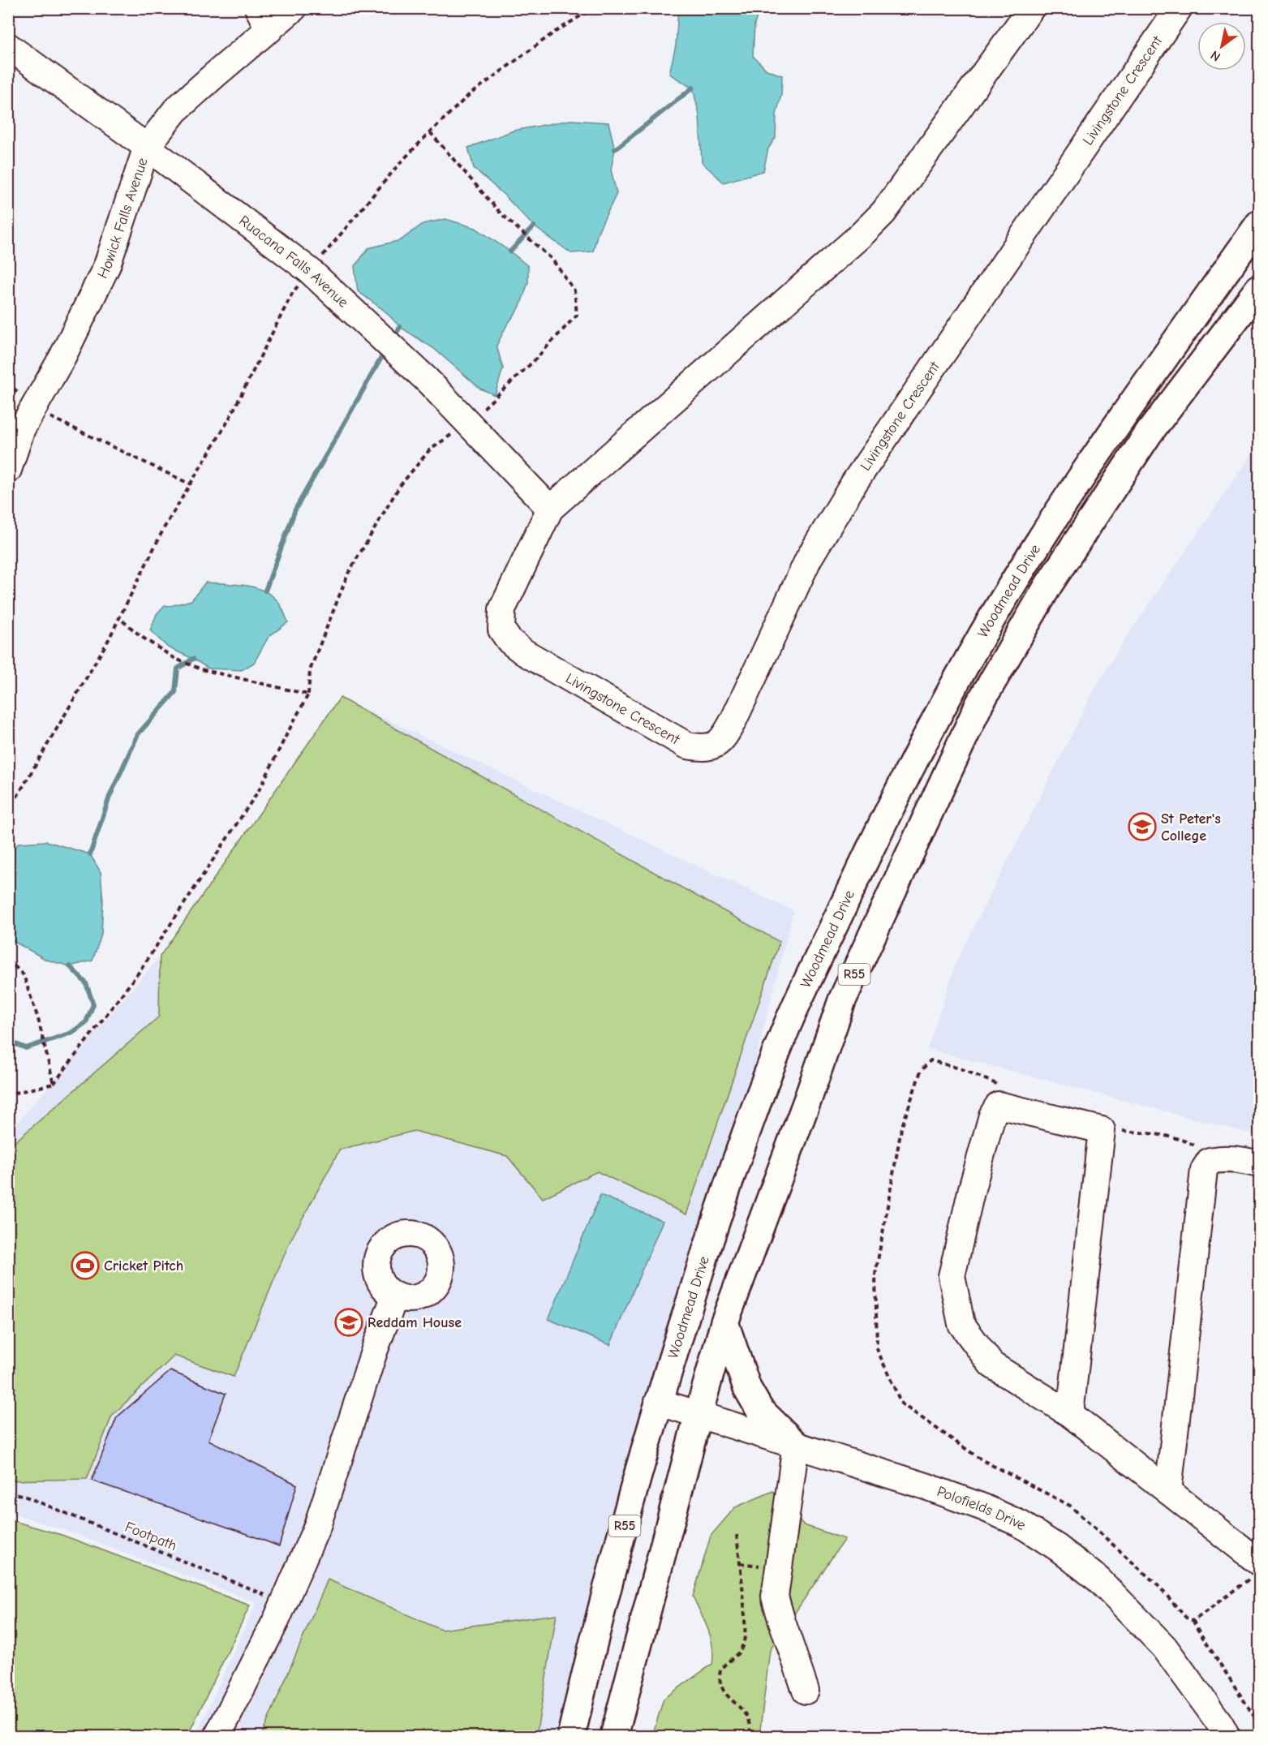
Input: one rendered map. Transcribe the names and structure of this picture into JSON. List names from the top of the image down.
{
  "streets": {
    "main road": ["Woodmead Drive", "R55"],
    "street": [
      "Livingstone Crescent",
      "Howick Falls Avenue",
      "Ruacana Falls Avenue",
      "Polofields Drive"
    ],
    "path": ["Footpath"]
  },
  "crossings": [
    ["Livingstone Crescent", "Ruacana Falls Avenue"],
    ["Howick Falls Avenue", "Ruacana Falls Avenue"],
    ["Woodmead Drive", "Polofields Drive"]
  ],
  "places": {
    "school or university": ["St Peter's College", "Reddam House"],
    "sports": ["Cricket Pitch"]
  },
  "north": "bottom left"
}
